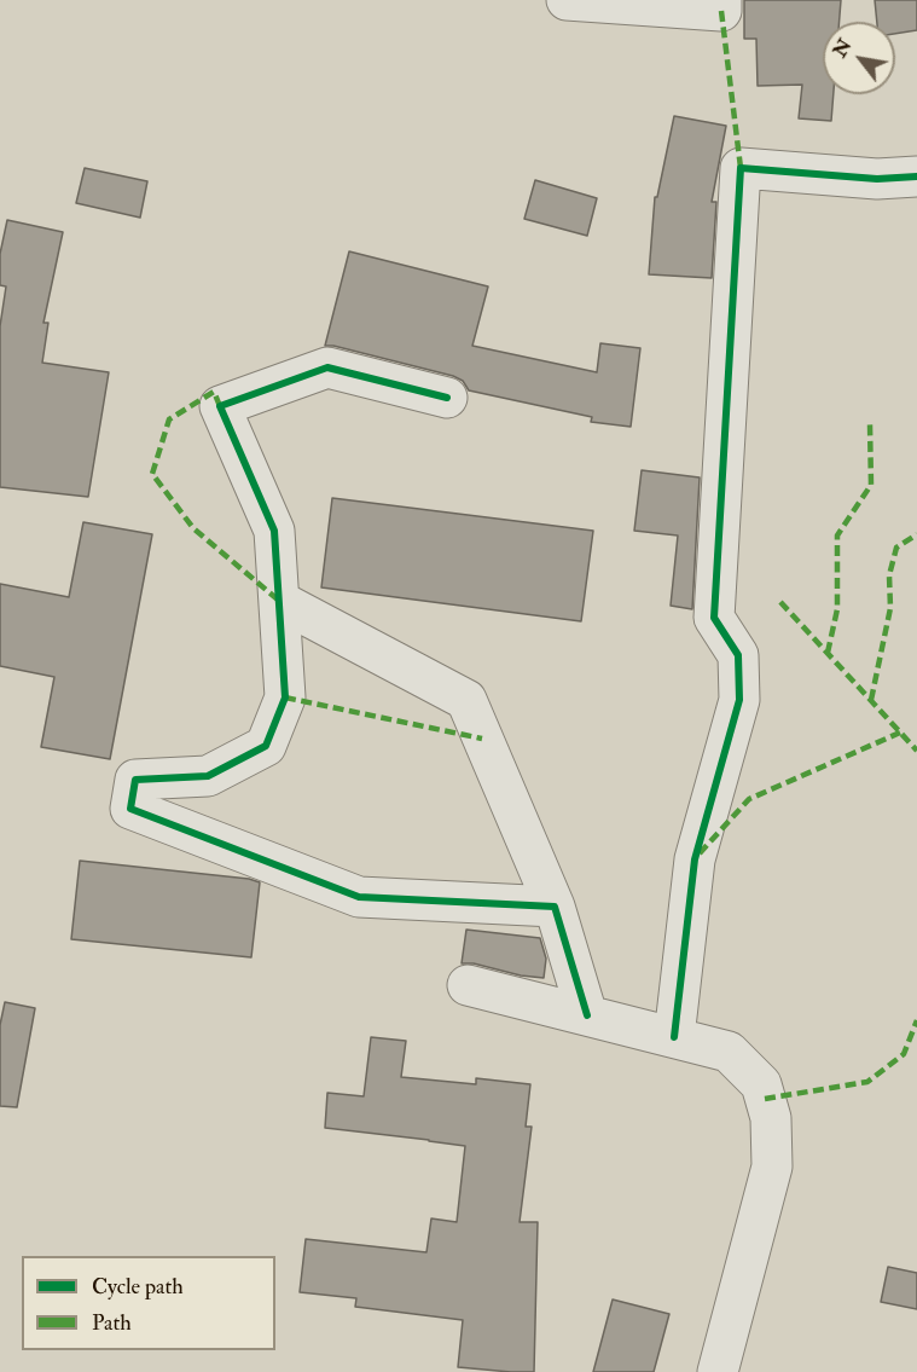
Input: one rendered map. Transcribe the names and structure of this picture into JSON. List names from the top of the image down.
{
  "legend": ["Cycle path", "Path"],
  "north": "top left"
}
